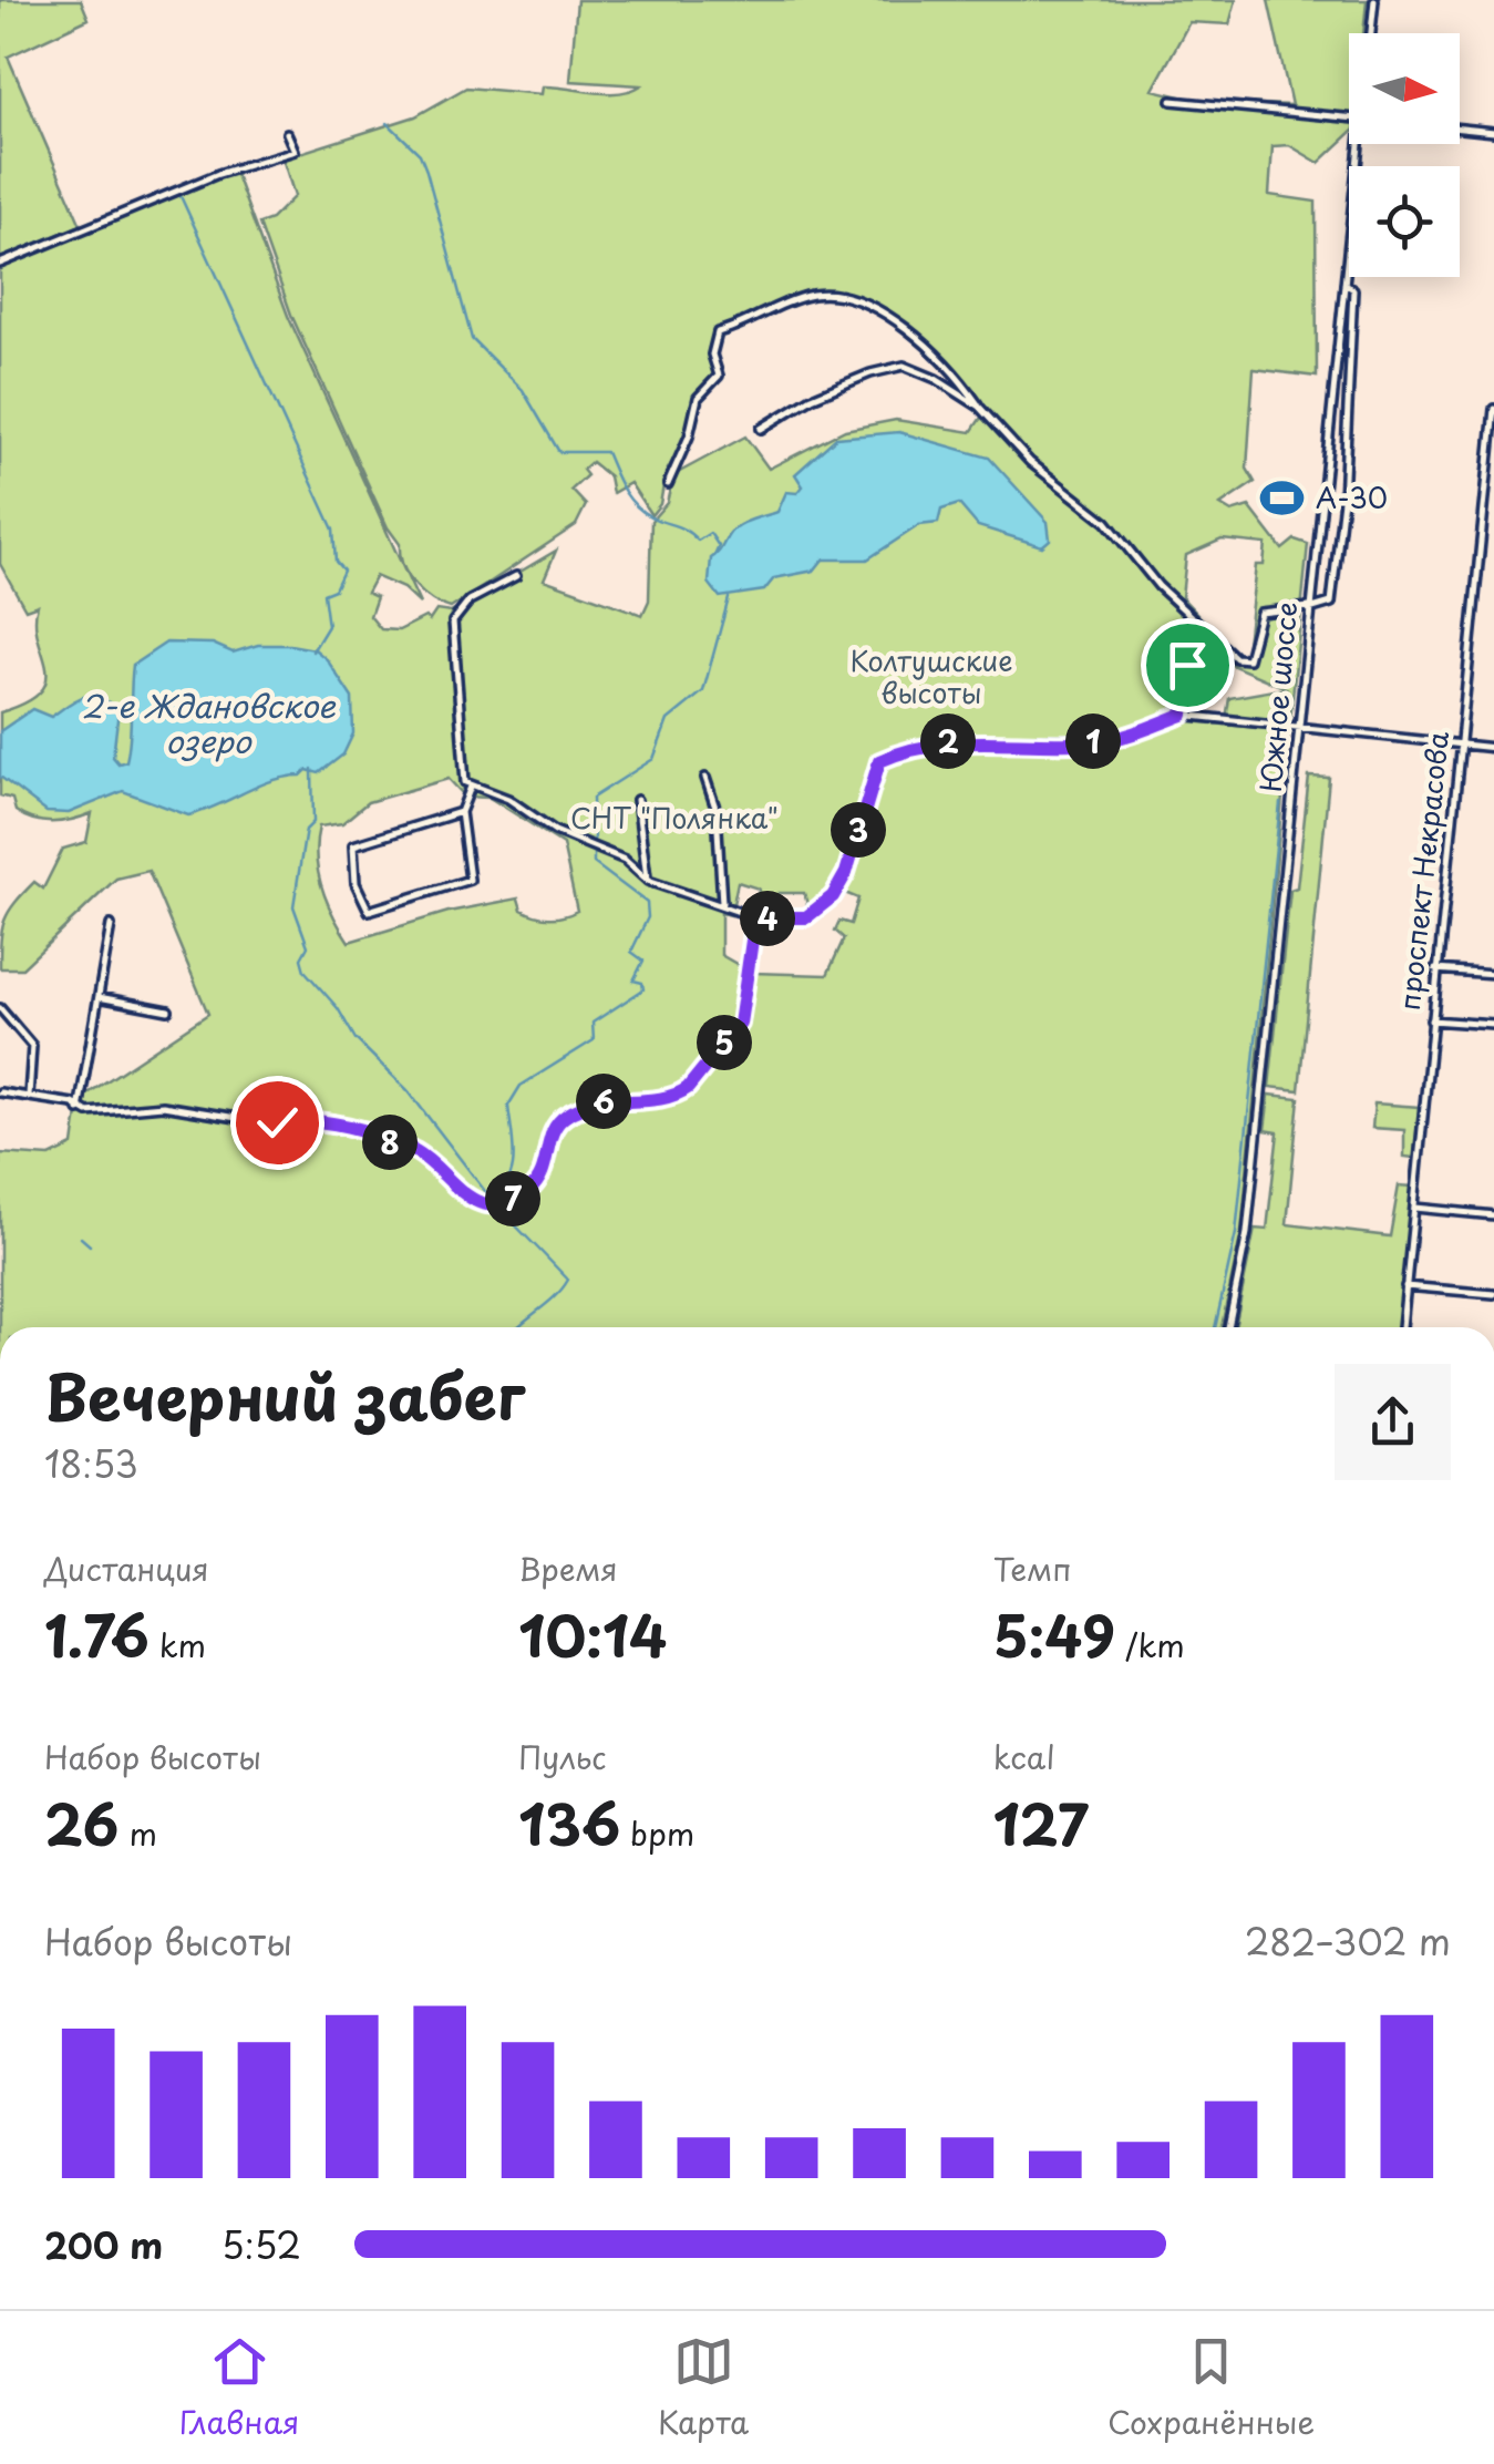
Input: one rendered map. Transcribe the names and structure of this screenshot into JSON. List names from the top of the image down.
{
  "streets": {
    "street": ["Южное шоссе", "проспект Некрасова"]
  },
  "water": ["2-е Ждановское озеро"],
  "parks": ["Колтушские высоты", "СНТ \"Полянка\""],
  "places": {
    "sports": ["А-30"]
  },
  "north": "right",
  "page": {
    "pins": [
      "1",
      "2",
      "3",
      "4",
      "5",
      "6",
      "8",
      "7"
    ],
    "heading": ["Вечерний забег", "18:53"],
    "stats": [
      ["Дистанция", "1.76 km"],
      ["Время", "10:14"],
      ["Темп", "5:49 /km"],
      ["Набор высоты", "26 m"],
      ["Пульс", "136 bpm"],
      ["kcal", "127"]
    ],
    "chart": ["Набор высоты", "282–302 m"],
    "list": [
      {
        "name": "200 m",
        "note": "5:52"
      }
    ],
    "tabs": ["Главная", "Карта", "Сохранённые"]
  }
}
